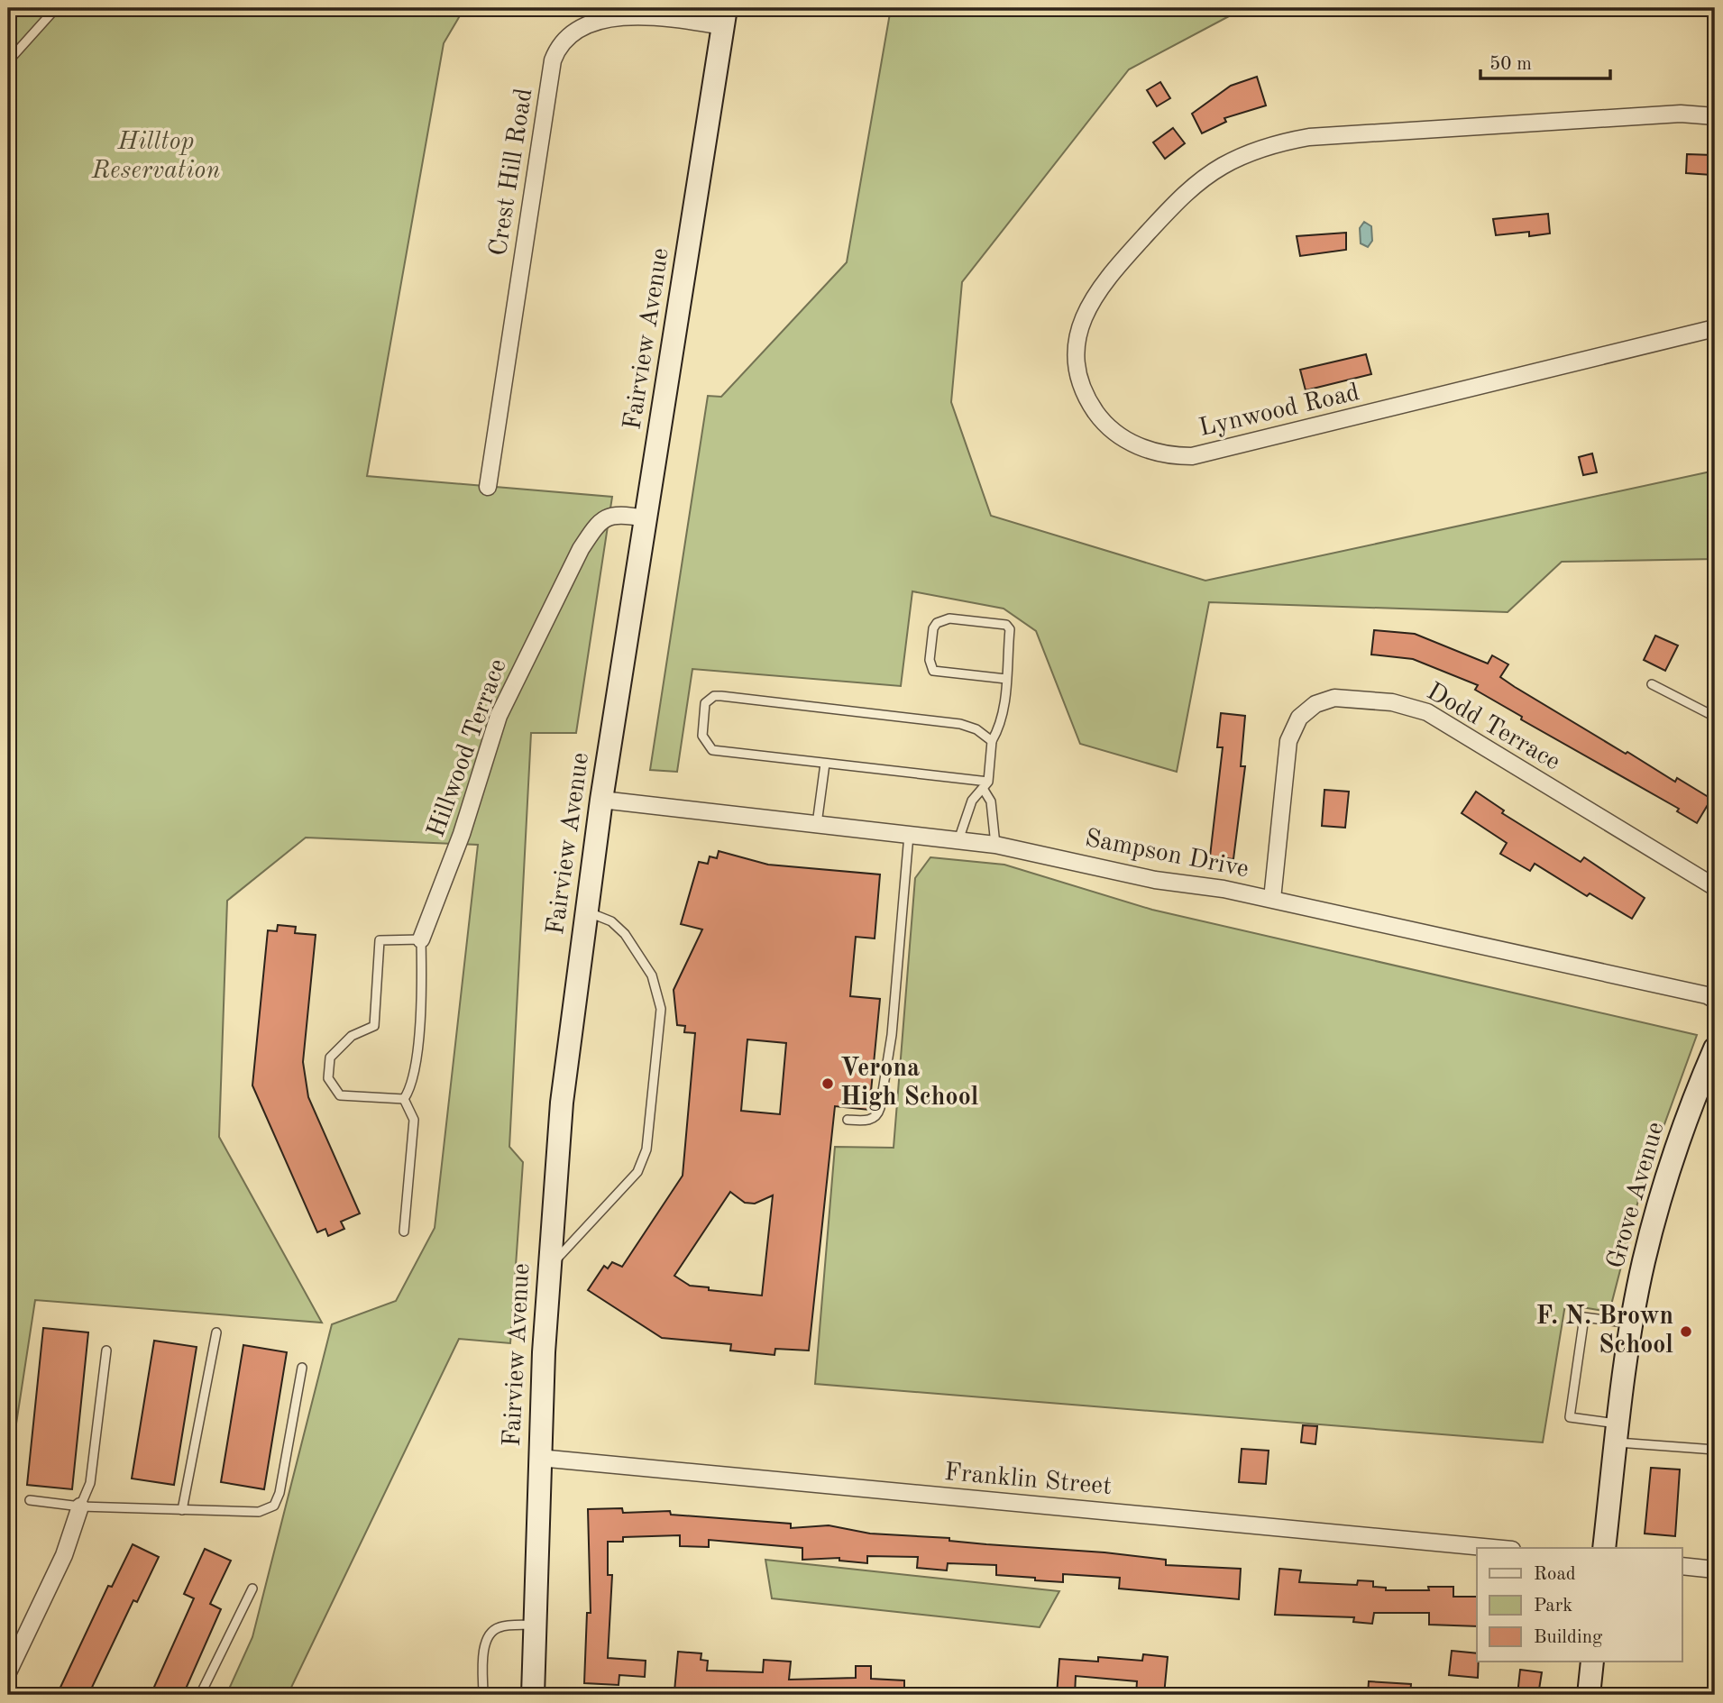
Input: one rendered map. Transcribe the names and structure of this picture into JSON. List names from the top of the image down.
{
  "streets": {
    "main road": ["Fairview Avenue", "Grove Avenue"],
    "street": [
      "Crest Hill Road",
      "Lynwood Road",
      "Dodd Terrace",
      "Hillwood Terrace",
      "Sampson Drive",
      "Franklin Street"
    ]
  },
  "crossings": [
    ["Crest Hill Road", "Fairview Avenue"],
    ["Fairview Avenue", "Hillwood Terrace"],
    ["Fairview Avenue", "Sampson Drive"],
    ["Fairview Avenue", "Franklin Street"],
    ["Dodd Terrace", "Sampson Drive"]
  ],
  "parks": ["Hilltop Reservation"],
  "places": ["Verona High School", "F. N. Brown School"],
  "legend": ["Road", "Park", "Building"],
  "scale_bar": "50 m"
}
